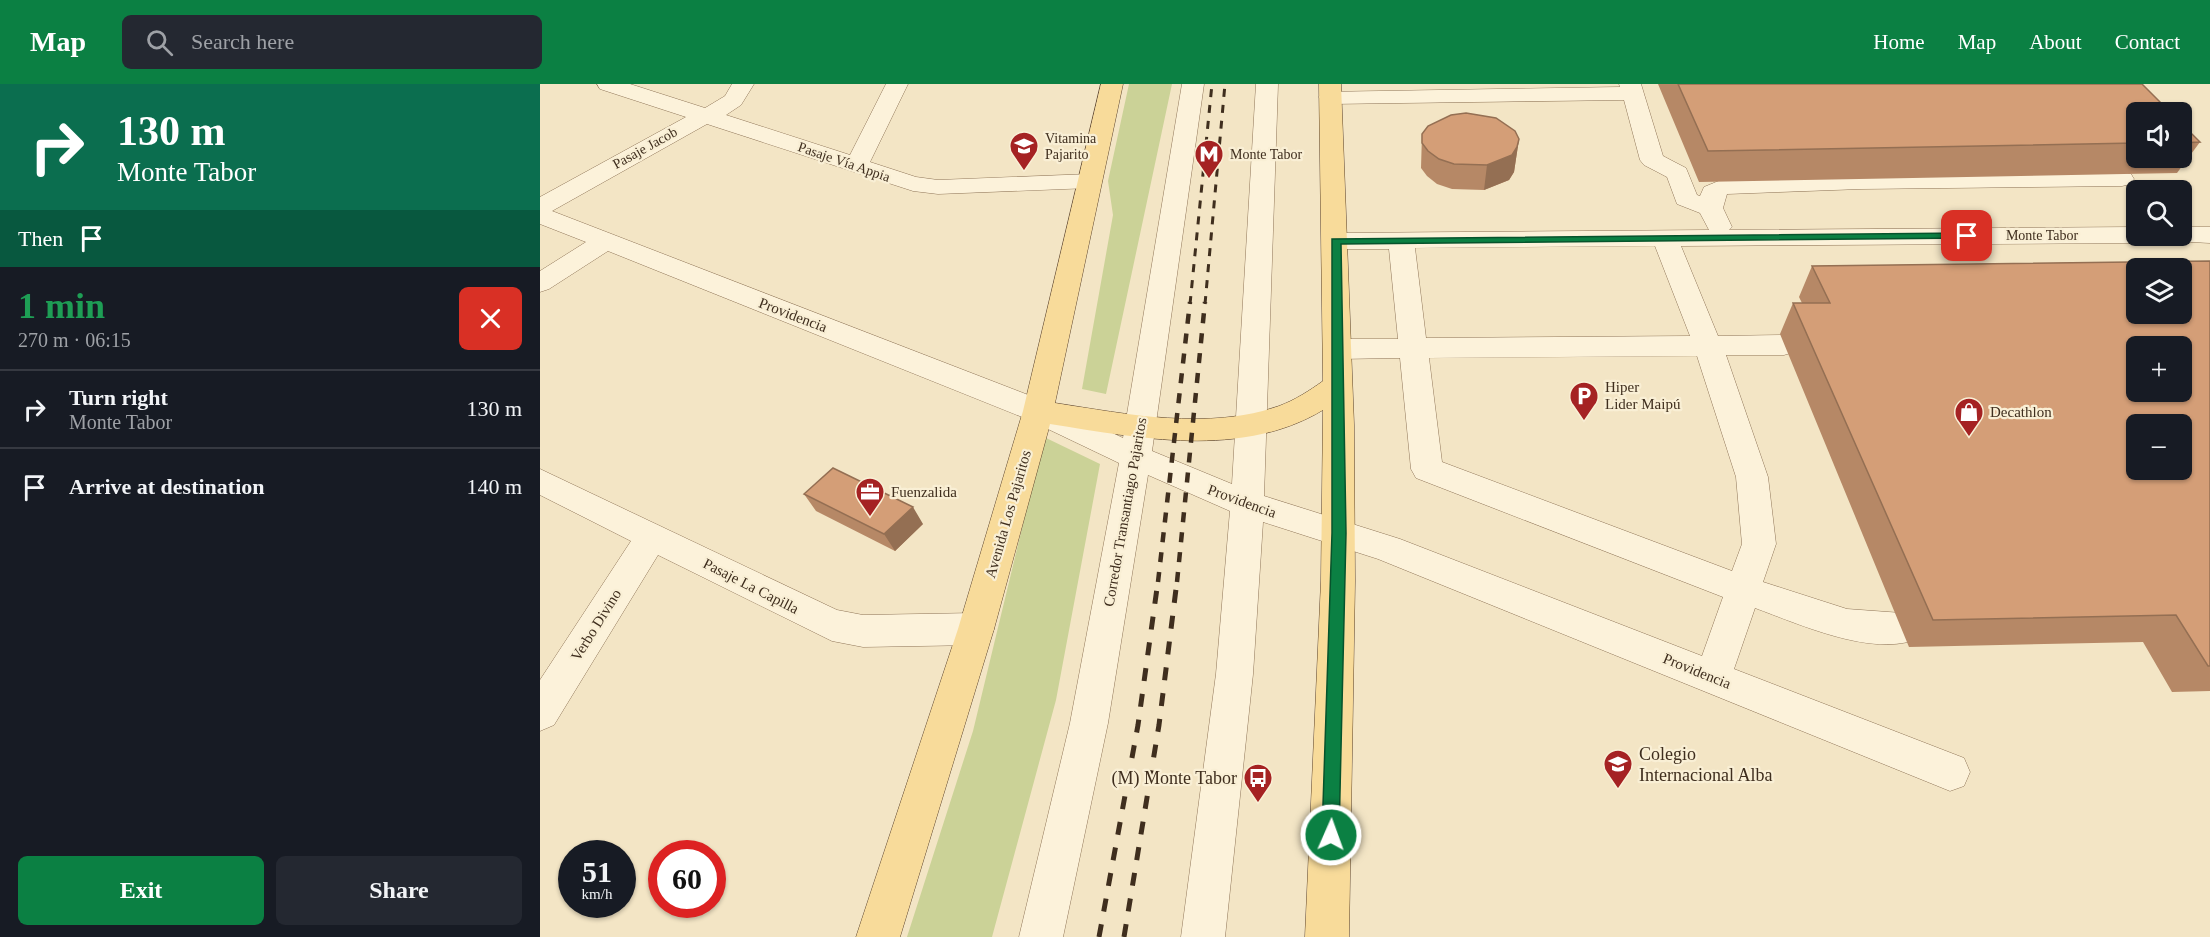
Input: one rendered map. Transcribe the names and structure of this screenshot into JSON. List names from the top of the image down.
{
  "streets": {
    "main road": ["Avenida Los Pajaritos"],
    "street": [
      "Pasaje Jacob",
      "Pasaje Vía Appia",
      "Monte Tabor",
      "Providencia",
      "Corredor Transantiago Pajaritos",
      "Pasaje La Capilla",
      "Verbo Divino"
    ]
  },
  "crossings": [
    ["Pasaje Jacob", "Pasaje Vía Appia"],
    ["Pasaje Vía Appia", "Avenida Los Pajaritos"],
    ["Providencia", "Corredor Transantiago Pajaritos"],
    ["Providencia", "Avenida Los Pajaritos"],
    ["Avenida Los Pajaritos", "Pasaje La Capilla"],
    ["Pasaje La Capilla", "Verbo Divino"]
  ],
  "places": {
    "school or university": ["Vitamina Pajarito", "Colegio Internacional Alba"],
    "metro station": ["Monte Tabor"],
    "parking": ["Hiper Lider Maipú"],
    "shop": ["Decathlon"],
    "office": ["Fuenzalida"],
    "bus stop": ["(M) Monte Tabor"]
  },
  "page": {
    "header": "Map",
    "search": "Search here",
    "nav": [
      "Home",
      "Map",
      "About",
      "Contact"
    ],
    "turn": ["130 m", "Monte Tabor"],
    "map_buttons": ["+", "−"],
    "then": "Then",
    "heading": ["1 min", "270 m · 06:15"],
    "list": [
      {
        "name": "Turn right",
        "note": "Monte Tabor",
        "value": "130 m"
      },
      {
        "name": "Arrive at destination",
        "value": "140 m"
      }
    ],
    "speed": "51 km/h",
    "limit": "60",
    "buttons": ["Exit", "Share"]
  }
}
